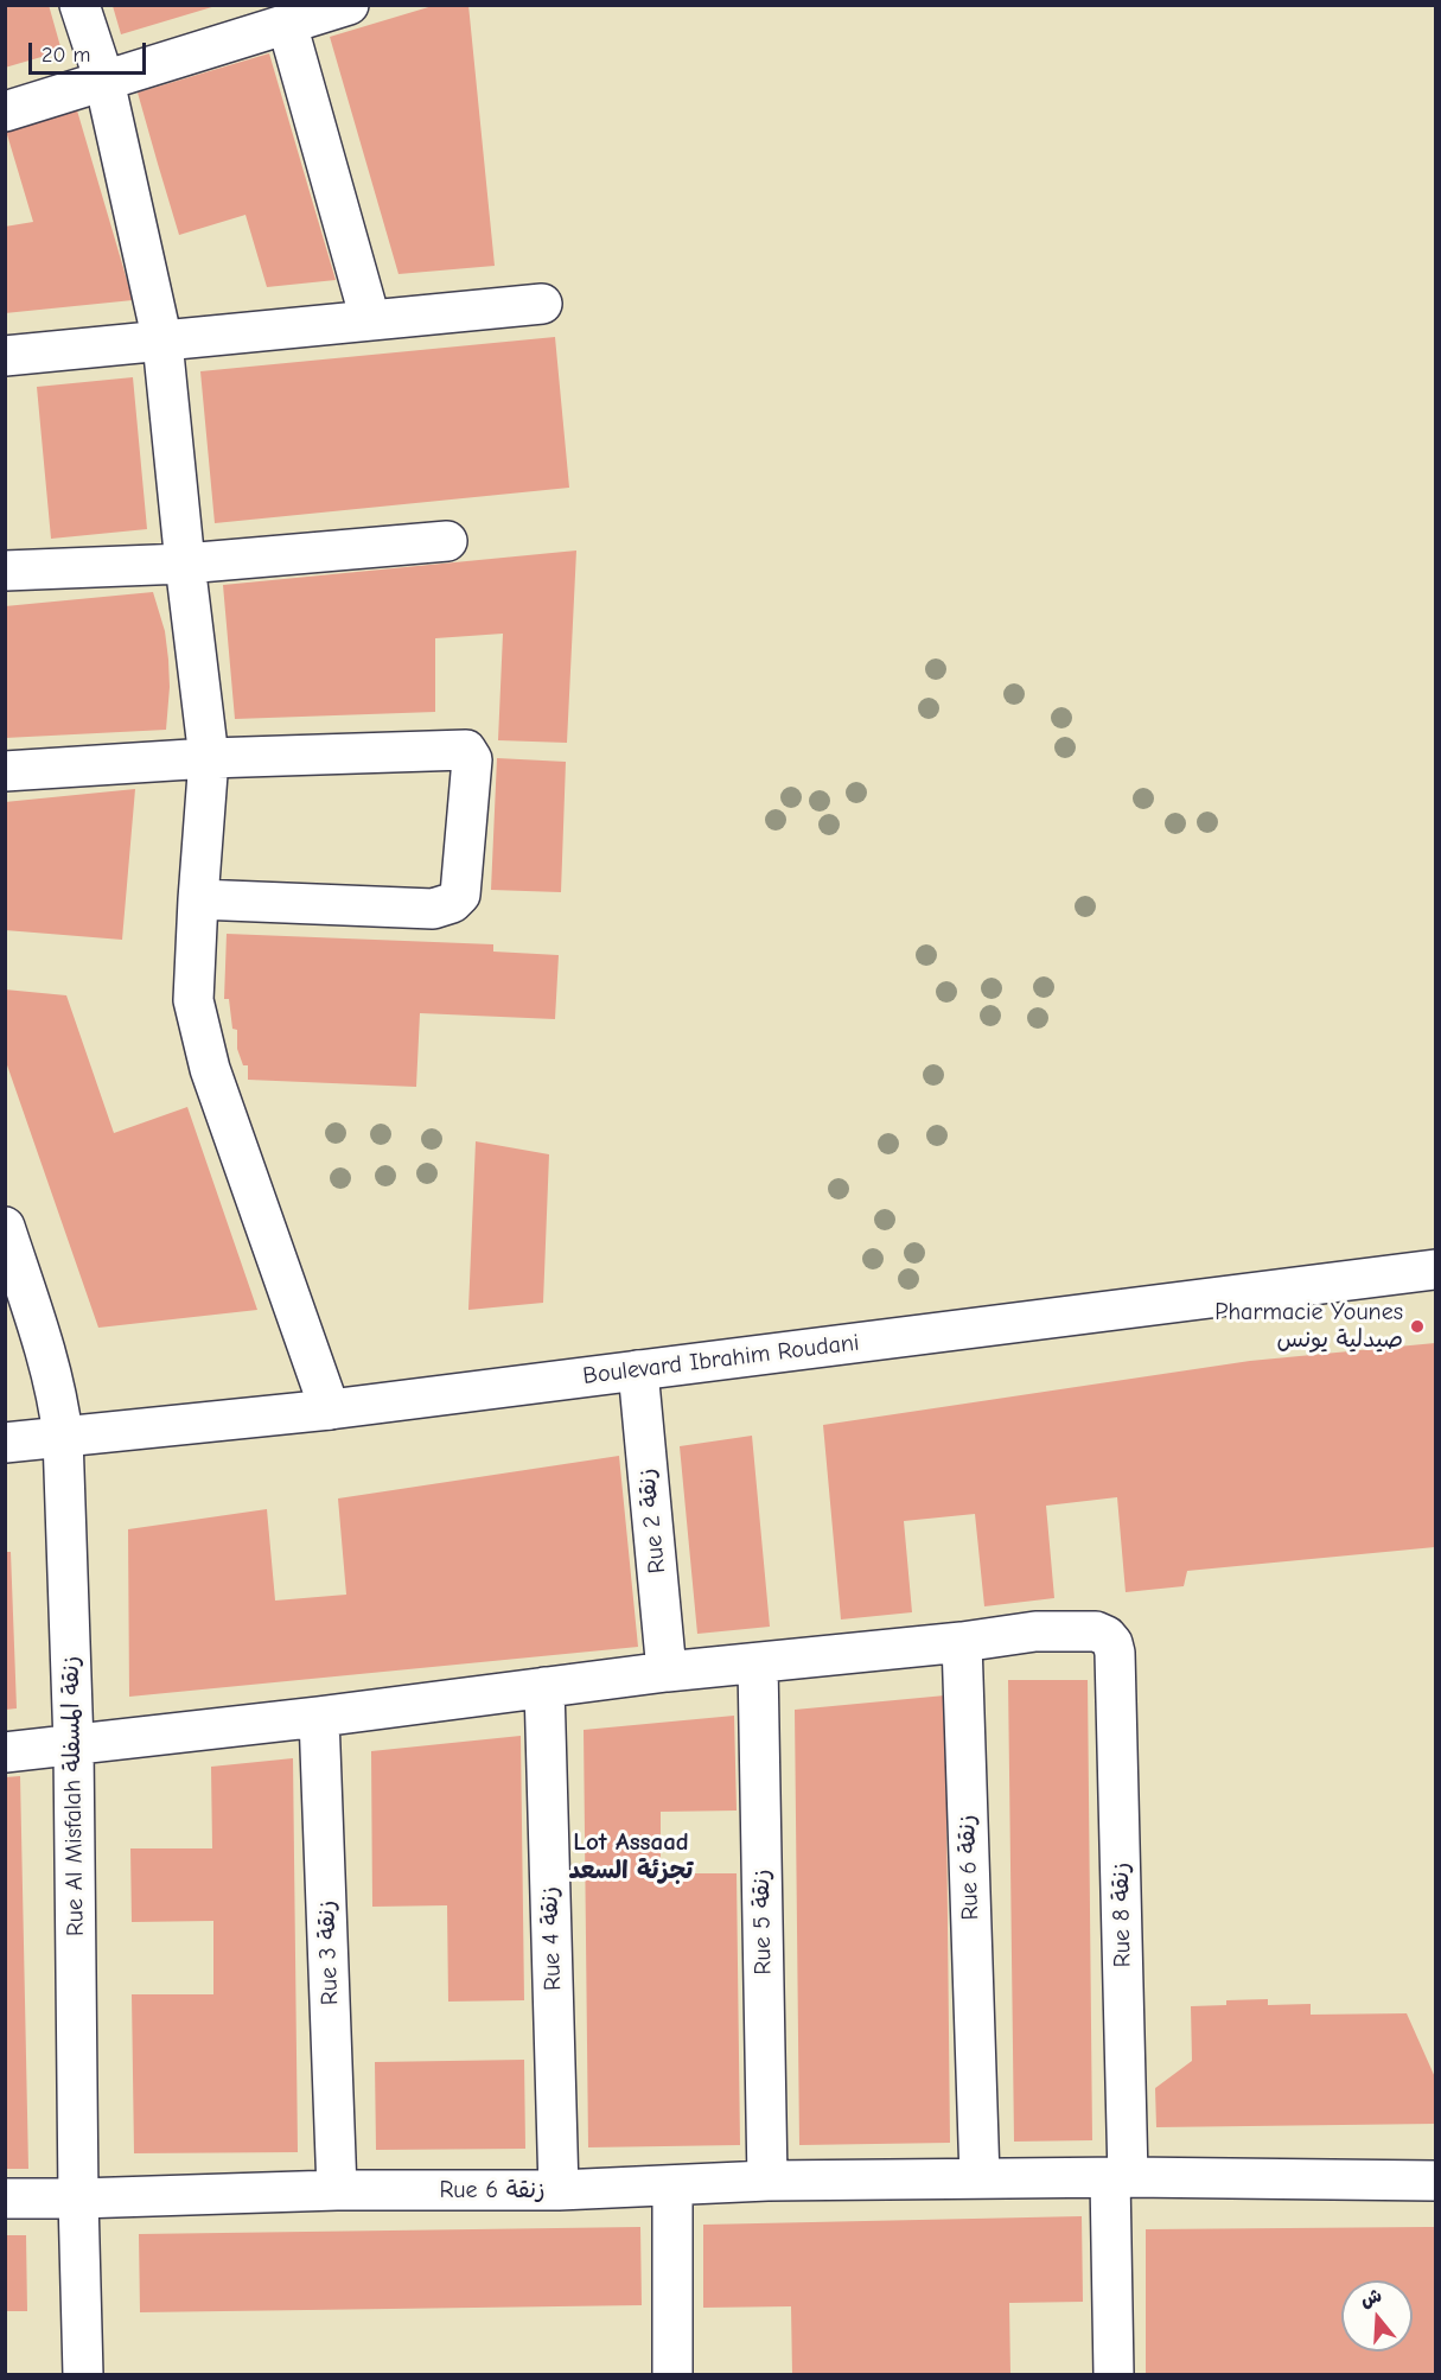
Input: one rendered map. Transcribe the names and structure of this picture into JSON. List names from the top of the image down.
{
  "streets": {
    "street": [
      "Boulevard Ibrahim Roudani",
      "Rue 2 زنقة",
      "Rue Al Misfalah زنقة المسفلة",
      "Rue 6 زنقة",
      "Rue 8 زنقة",
      "Rue 5 زنقة",
      "Rue 4 زنقة",
      "Rue 3 زنقة"
    ]
  },
  "crossings": [
    ["Boulevard Ibrahim Roudani", "Rue 2 زنقة"],
    ["Boulevard Ibrahim Roudani", "Rue Al Misfalah زنقة المسفلة"],
    ["Rue Al Misfalah زنقة المسفلة", "Rue 6 زنقة"],
    ["Rue 6 زنقة", "Rue 8 زنقة"],
    ["Rue 6 زنقة", "Rue 5 زنقة"],
    ["Rue 6 زنقة", "Rue 4 زنقة"],
    ["Rue 6 زنقة", "Rue 3 زنقة"]
  ],
  "districts": ["Lot Assaad تجزئة السعد"],
  "places": ["Pharmacie Younes صيدلية يونس"],
  "scale_bar": "20 m",
  "north": "top"
}
